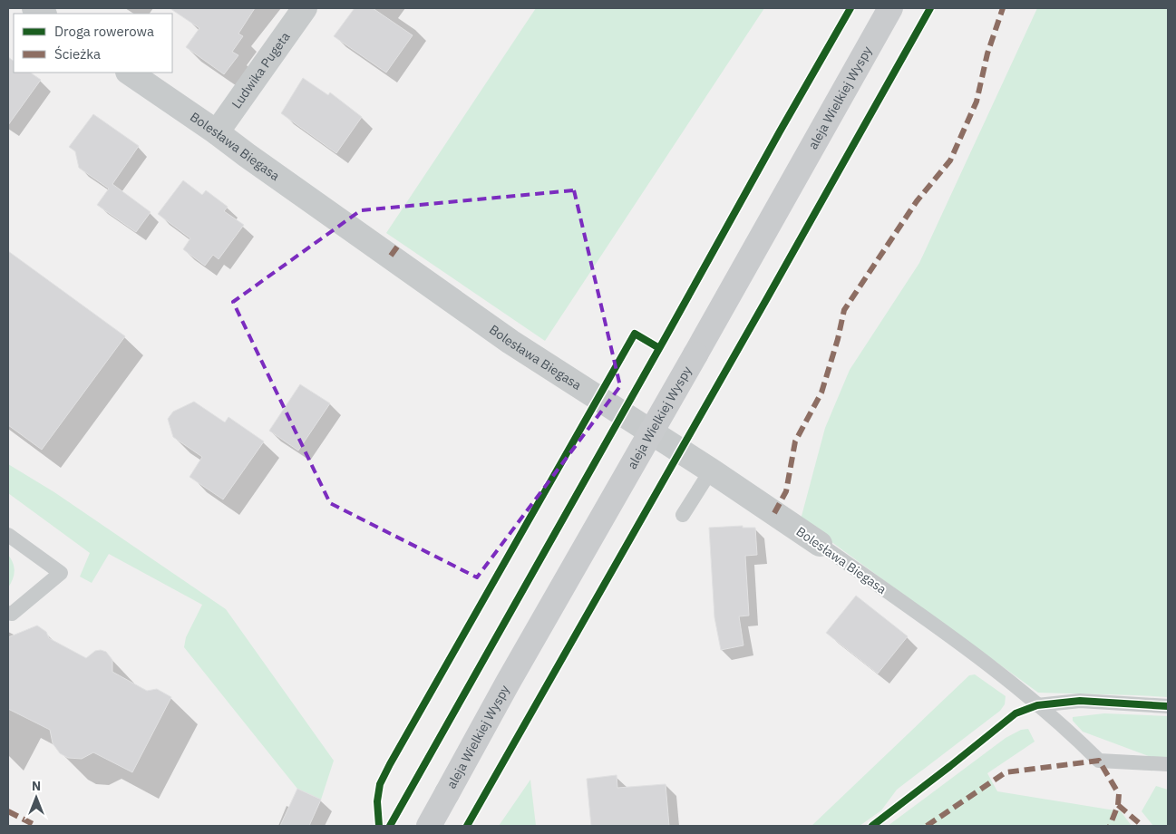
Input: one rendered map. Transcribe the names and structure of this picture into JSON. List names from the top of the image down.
{
  "streets": {
    "main road": ["aleja Wielkiej Wyspy"],
    "street": ["Ludwika Pugeta", "Bolesława Biegasa"]
  },
  "crossings": [
    ["Ludwika Pugeta", "Bolesława Biegasa"]
  ],
  "legend": ["Droga rowerowa", "Ścieżka"],
  "north": "top"
}
